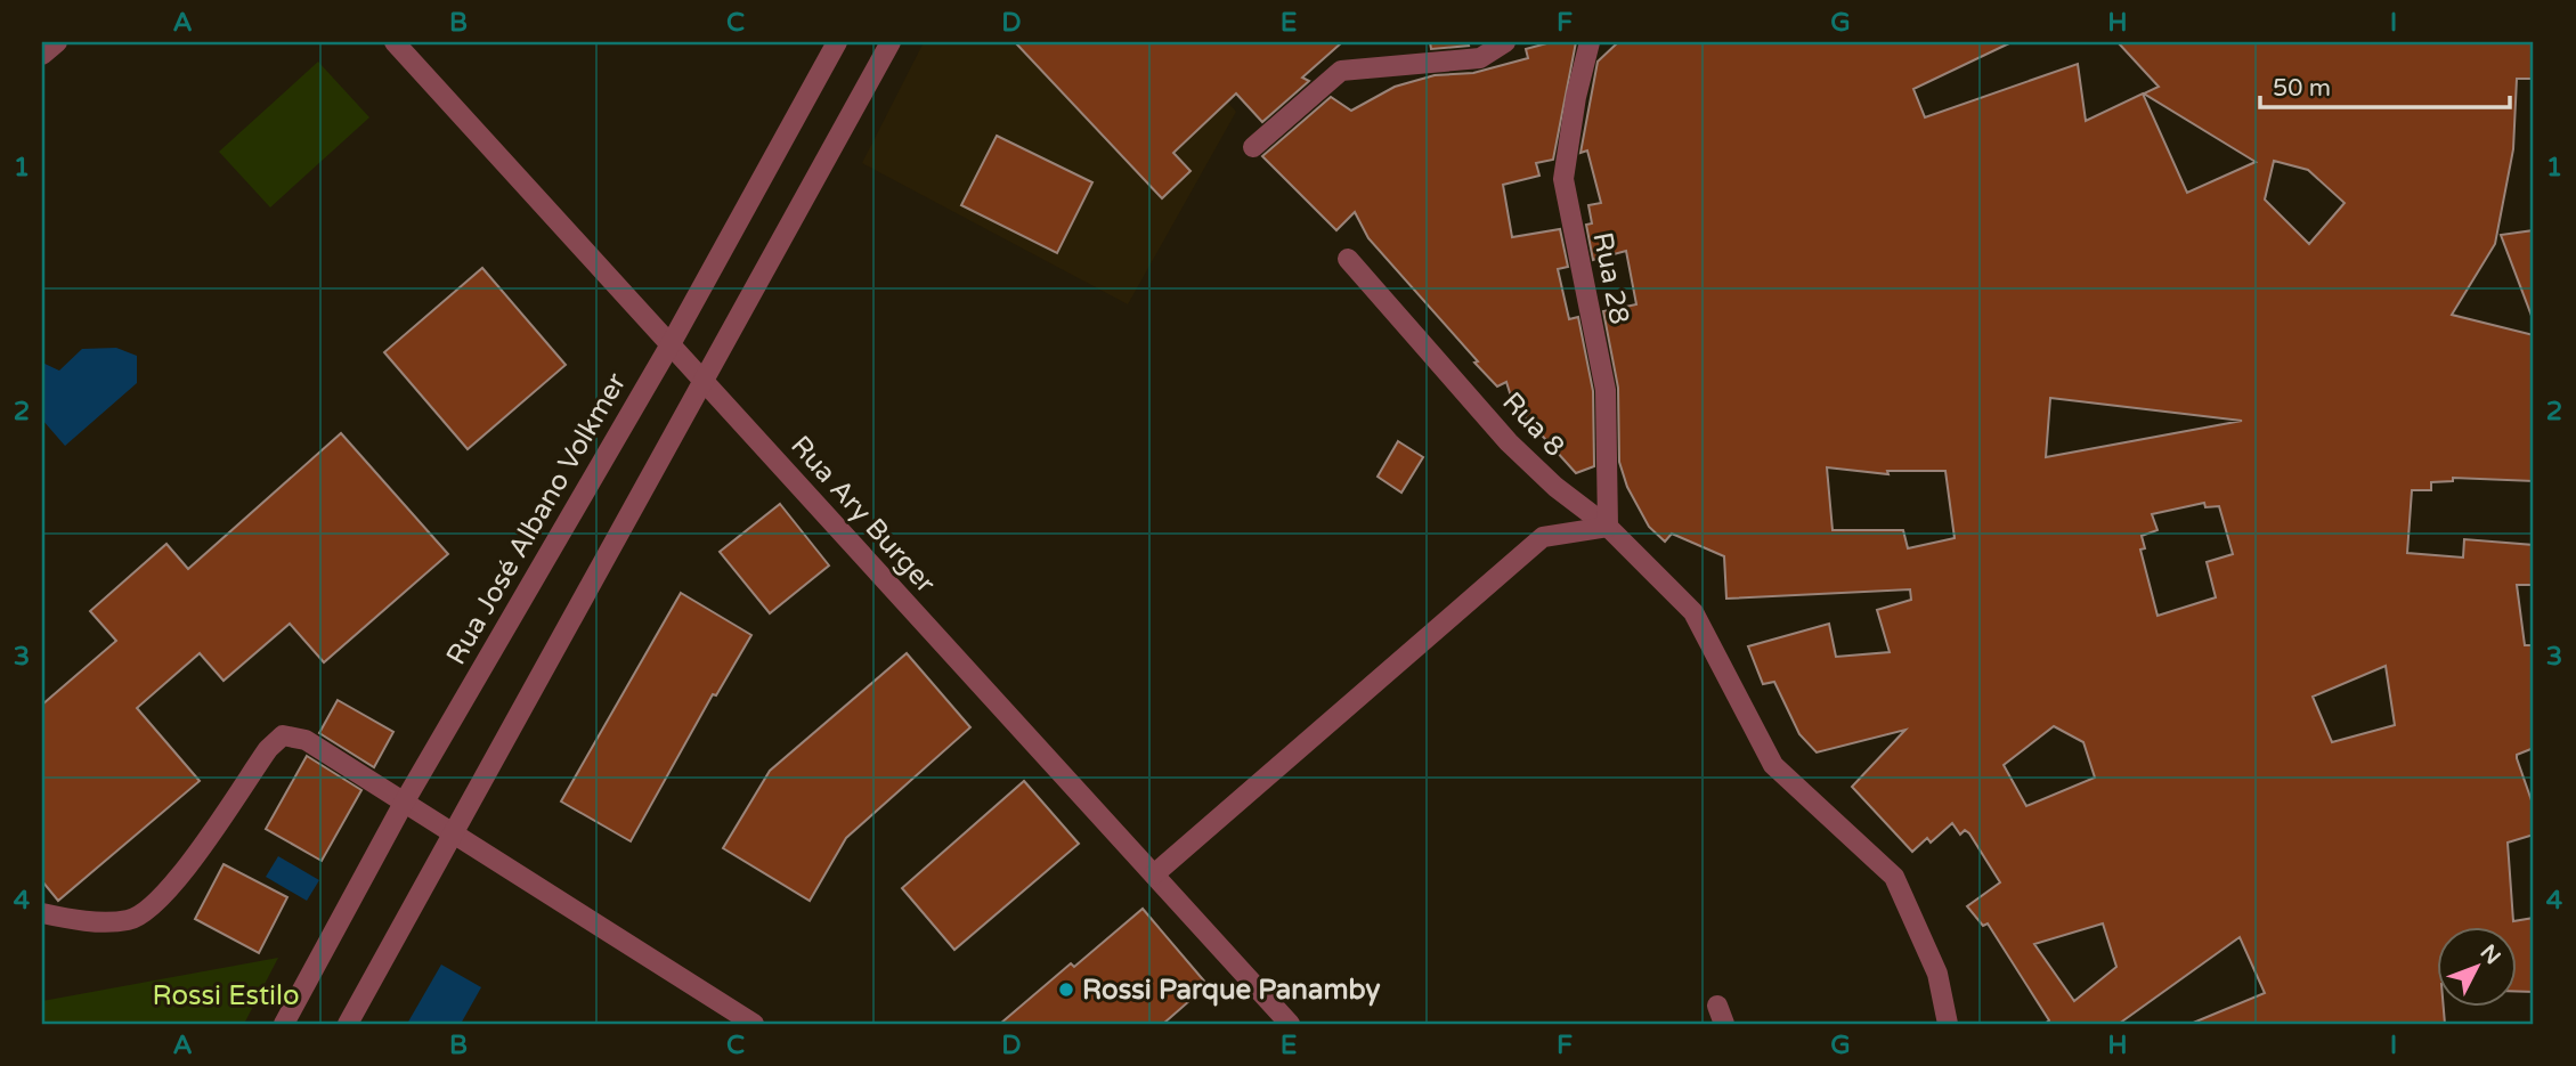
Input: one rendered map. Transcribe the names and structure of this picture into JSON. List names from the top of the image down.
{
  "streets": {
    "street": [
      "Rua 28",
      "Rua 8",
      "Rua Ary Burger",
      "Rua José Albano Volkmer"
    ]
  },
  "crossings": [
    ["Rua 28", "Rua 8"],
    ["Rua Ary Burger", "Rua José Albano Volkmer"]
  ],
  "parks": ["Rossi Estilo"],
  "places": ["Rossi Parque Panamby"],
  "scale_bar": "50 m",
  "north": "top right",
  "grid": {
    "columns": [
      "A",
      "B",
      "C",
      "D",
      "E",
      "F",
      "G",
      "H",
      "I"
    ],
    "rows": [
      "1",
      "2",
      "3",
      "4"
    ]
  }
}
